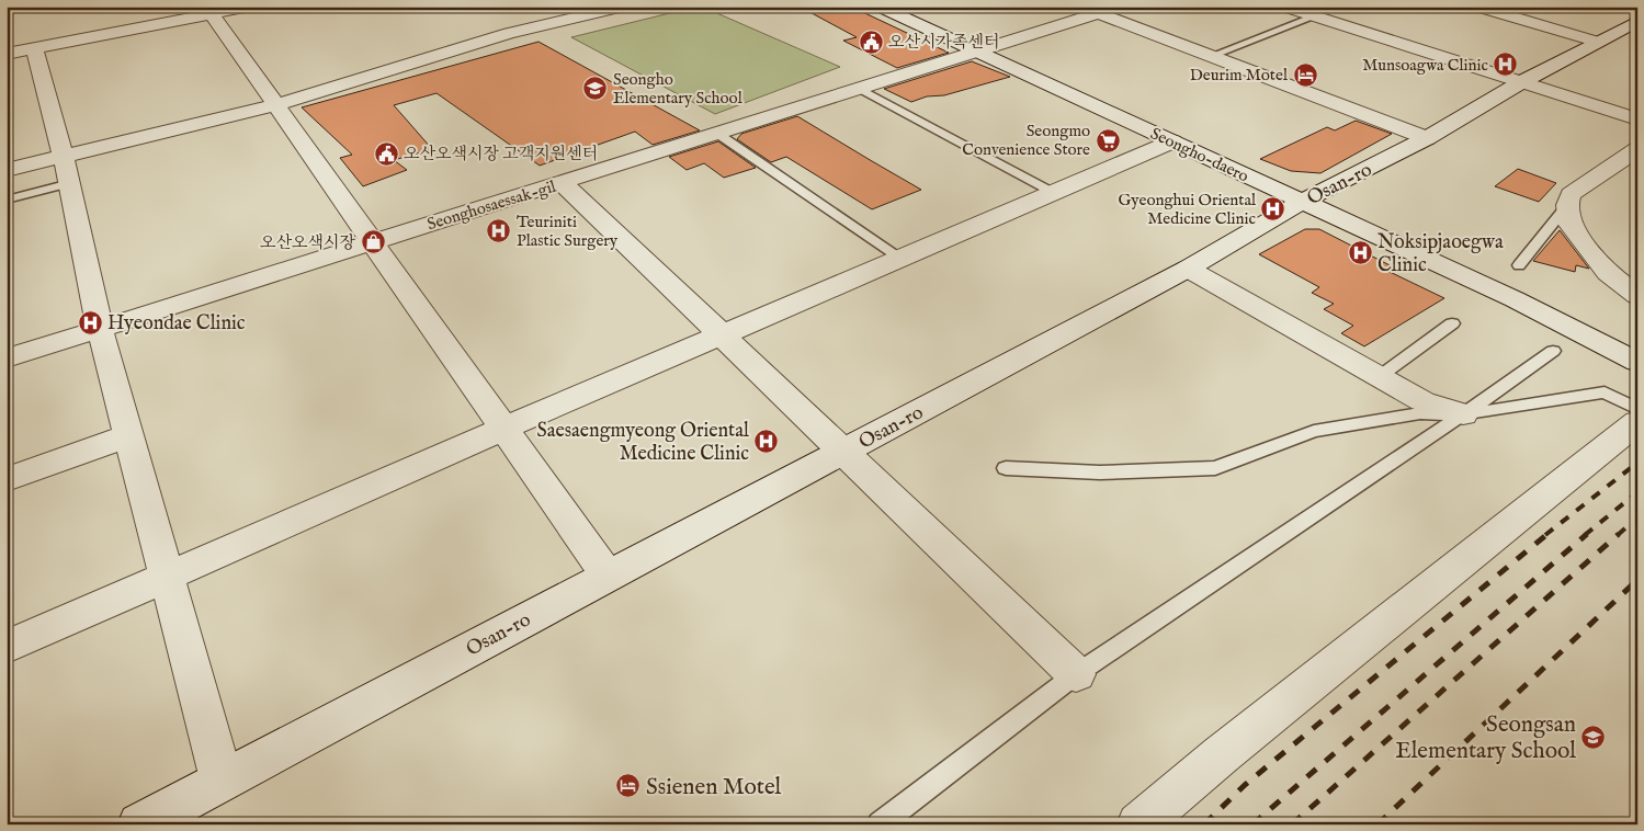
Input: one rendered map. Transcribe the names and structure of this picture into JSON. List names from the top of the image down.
{
  "streets": {
    "street": ["Seongho-daero", "Osan-ro", "Seonghosaessak-gil"]
  },
  "crossings": [
    ["Seongho-daero", "Osan-ro"],
    ["Seongho-daero", "Seonghosaessak-gil"]
  ],
  "places": {
    "public building": ["오산시가족센터", "오산오색시장 고객지원센터"],
    "hospital": [
      "Munsoagwa Clinic",
      "Gyeonghui Oriental Medicine Clinic",
      "Teuriniti Plastic Surgery",
      "Noksipjaoegwa Clinic",
      "Hyeondae Clinic",
      "Saesaengmyeong Oriental Medicine Clinic"
    ],
    "hotel": ["Deurim Motel", "Ssienen Motel"],
    "school or university": ["Seongho Elementary School", "Seongsan Elementary School"],
    "supermarket": ["Seongmo Convenience Store"],
    "shop": ["오산오색시장"]
  }
}
